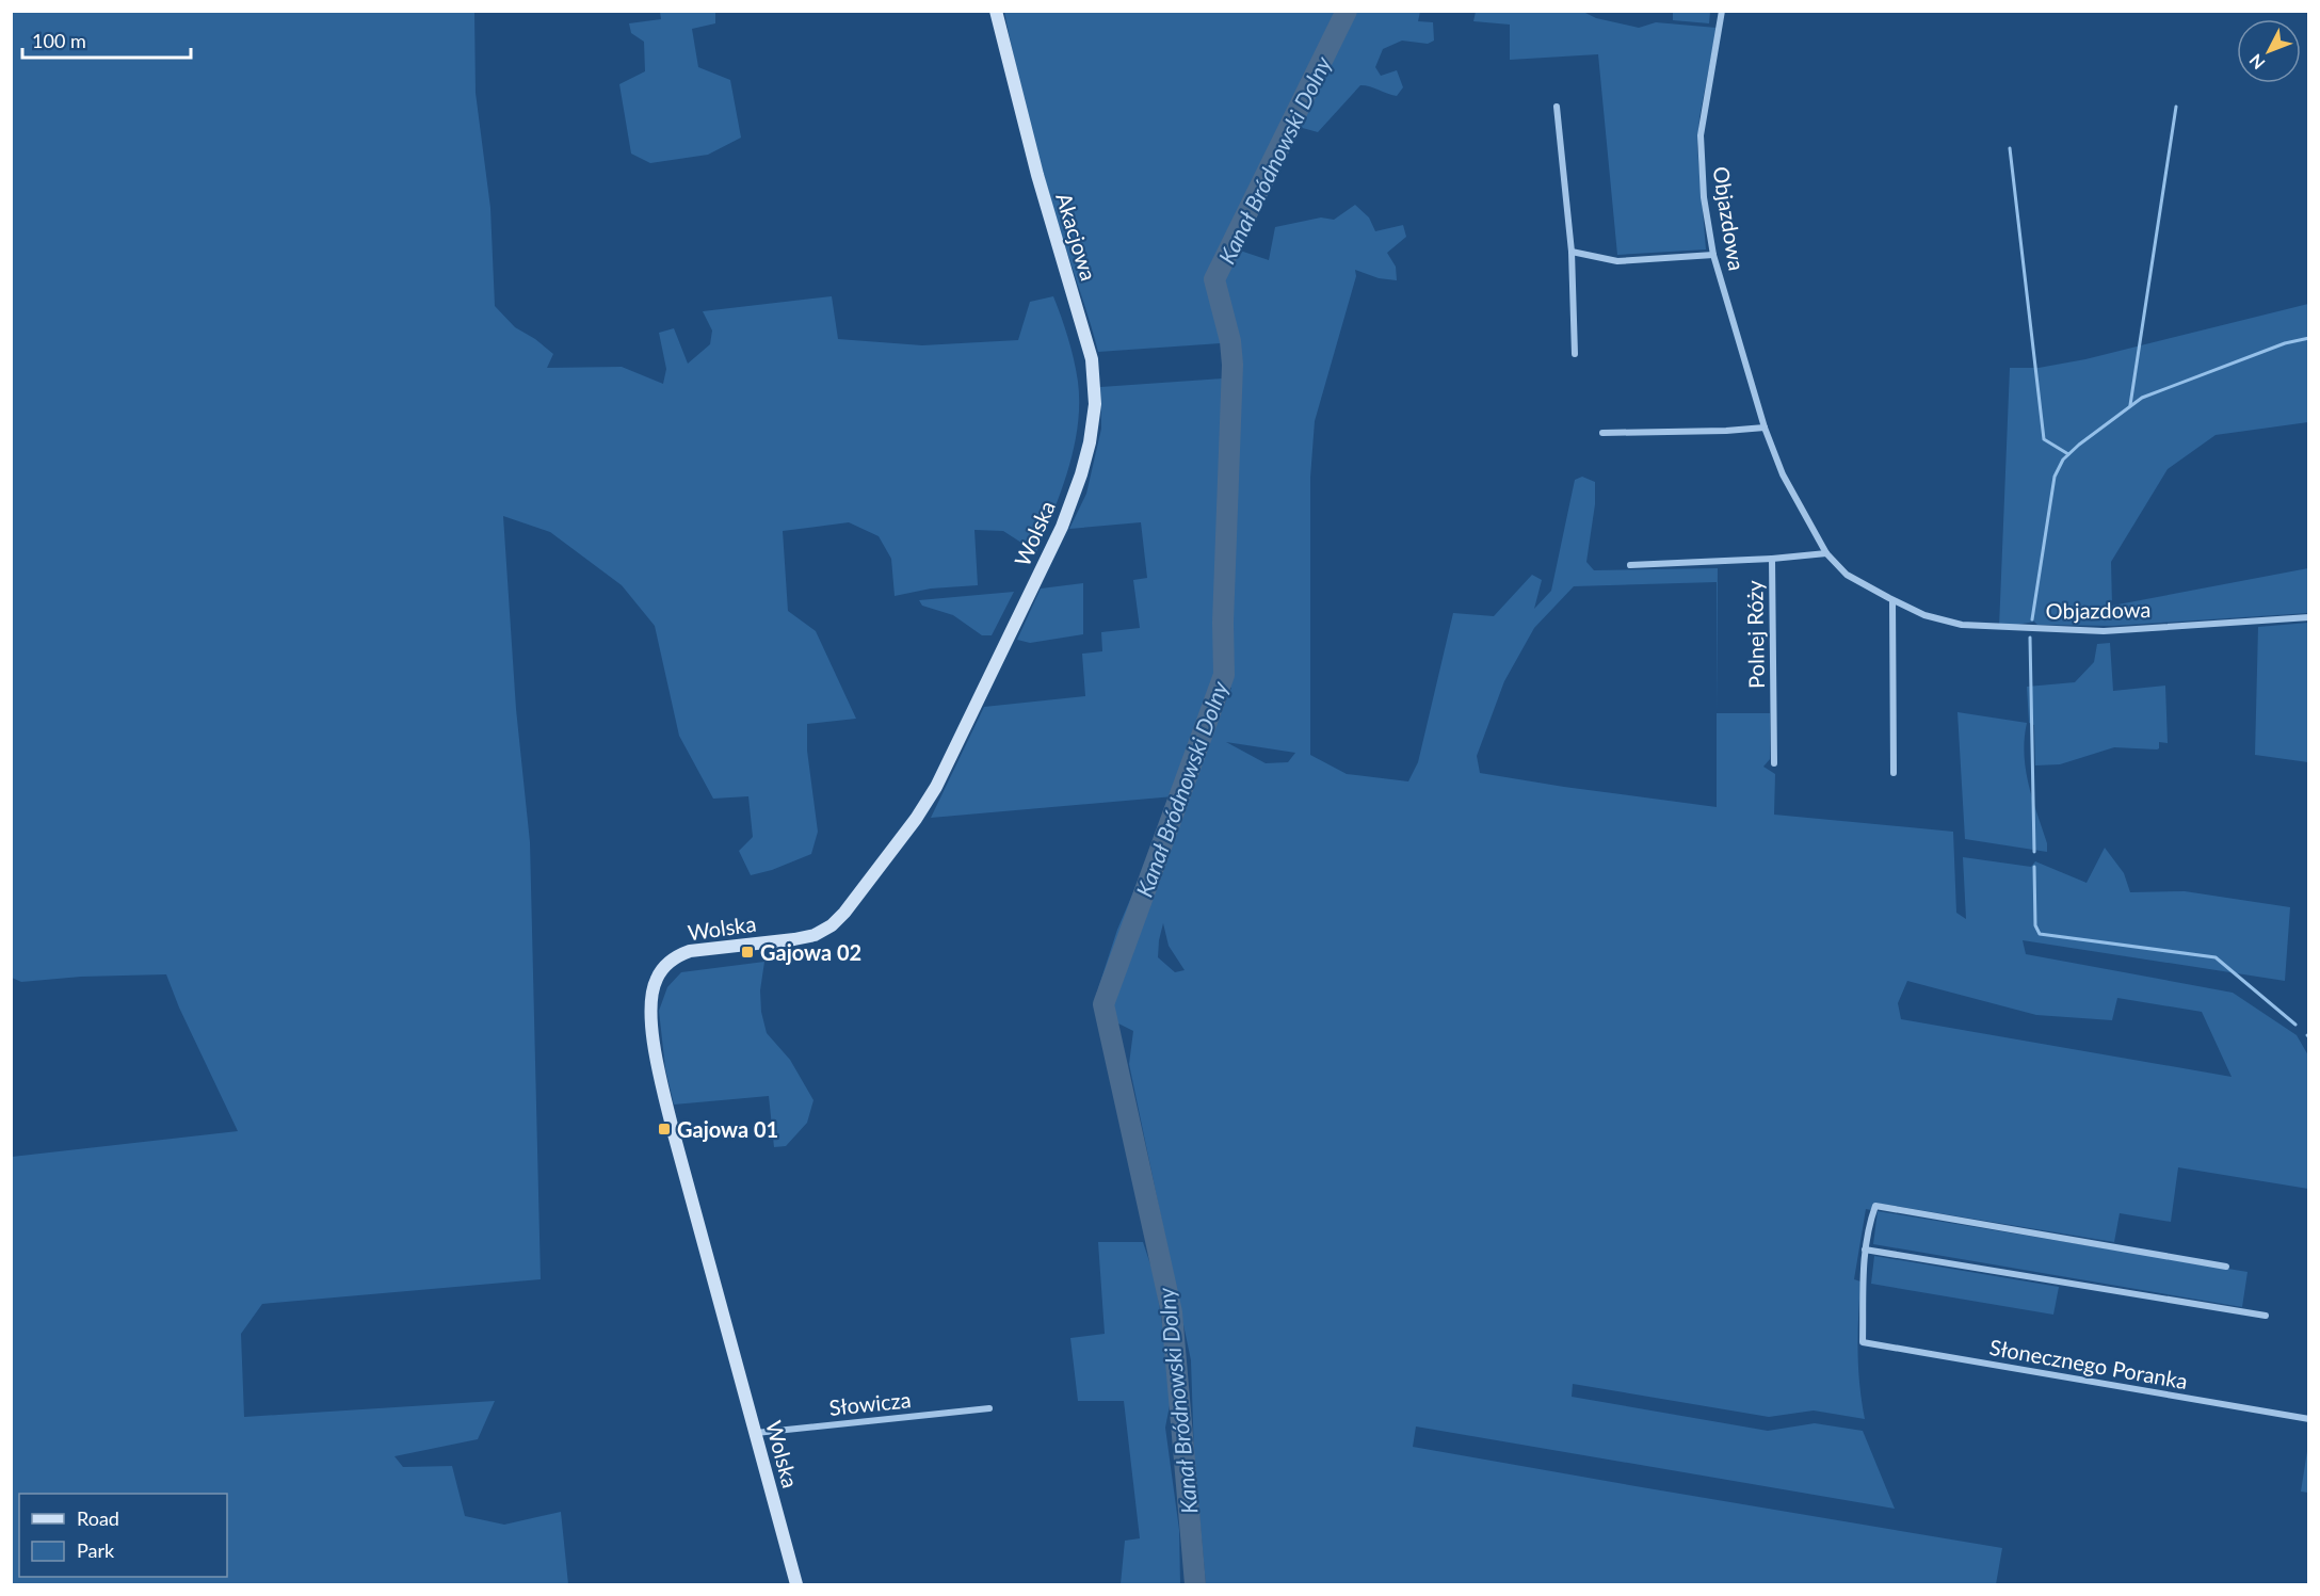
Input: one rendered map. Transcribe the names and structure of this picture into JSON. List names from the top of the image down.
{
  "streets": {
    "street": [
      "Objazdowa",
      "Akacjowa",
      "Wolska",
      "Polnej Róży",
      "Słonecznego Poranka",
      "Słowicza"
    ]
  },
  "crossings": [
    ["Objazdowa", "Polnej Róży"],
    ["Akacjowa", "Wolska"],
    ["Wolska", "Słowicza"]
  ],
  "water": ["Kanał Bródnowski Dolny"],
  "places": {
    "transit": ["Gajowa 02", "Gajowa 01"]
  },
  "legend": ["Road", "Park"],
  "scale_bar": "100 m",
  "north": "bottom left"
}
